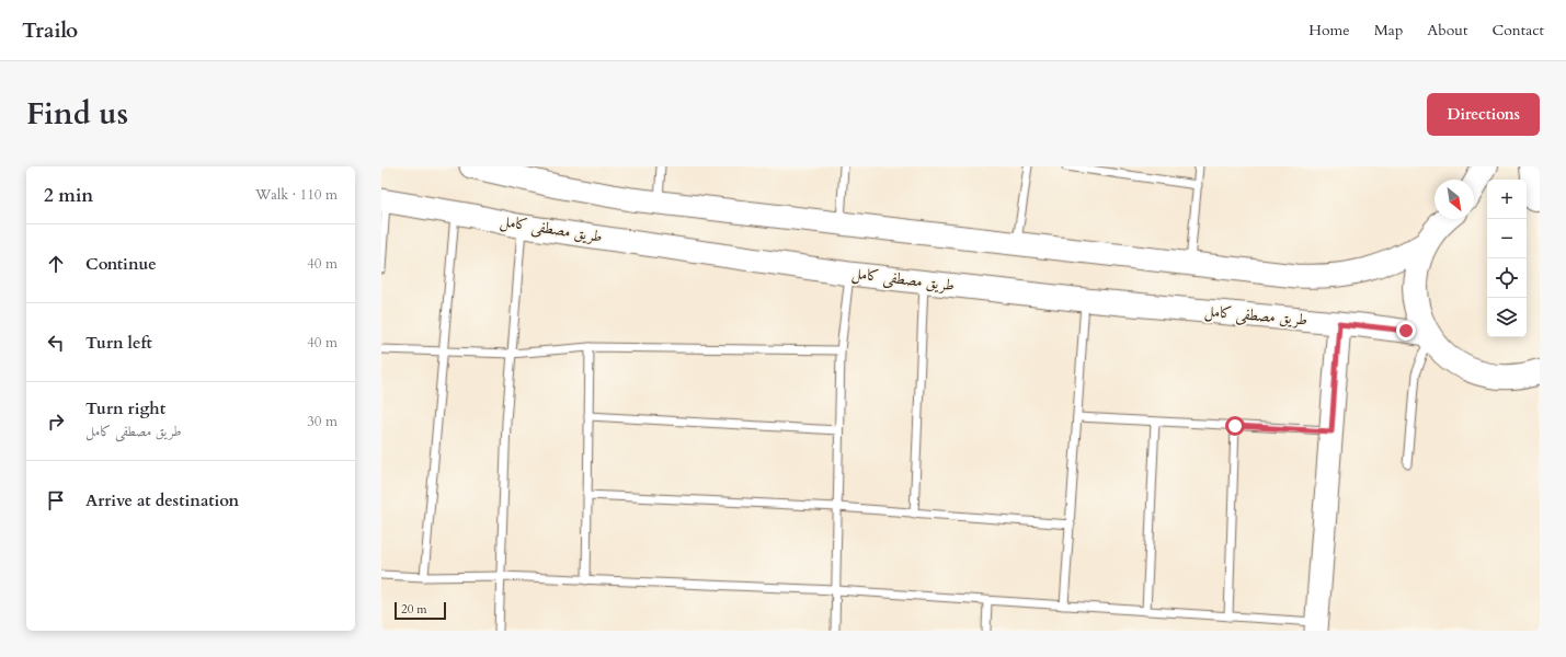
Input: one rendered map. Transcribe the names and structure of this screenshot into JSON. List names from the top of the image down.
{
  "streets": {
    "main road": ["طريق مصطفى كامل"]
  },
  "scale_bar": "20 m",
  "north": "bottom right",
  "page": {
    "header": "Trailo",
    "nav": [
      "Home",
      "Map",
      "About",
      "Contact"
    ],
    "title": "Find us",
    "buttons": "Directions",
    "heading": ["2 min", "Walk · 110 m"],
    "map_buttons": ["+", "−"],
    "list": [
      ["Continue", "40 m"],
      ["Turn left", "40 m"],
      ["Turn right", "طريق مصطفى كامل", "30 m"],
      "Arrive at destination"
    ],
    "scale": "20 m"
  }
}
